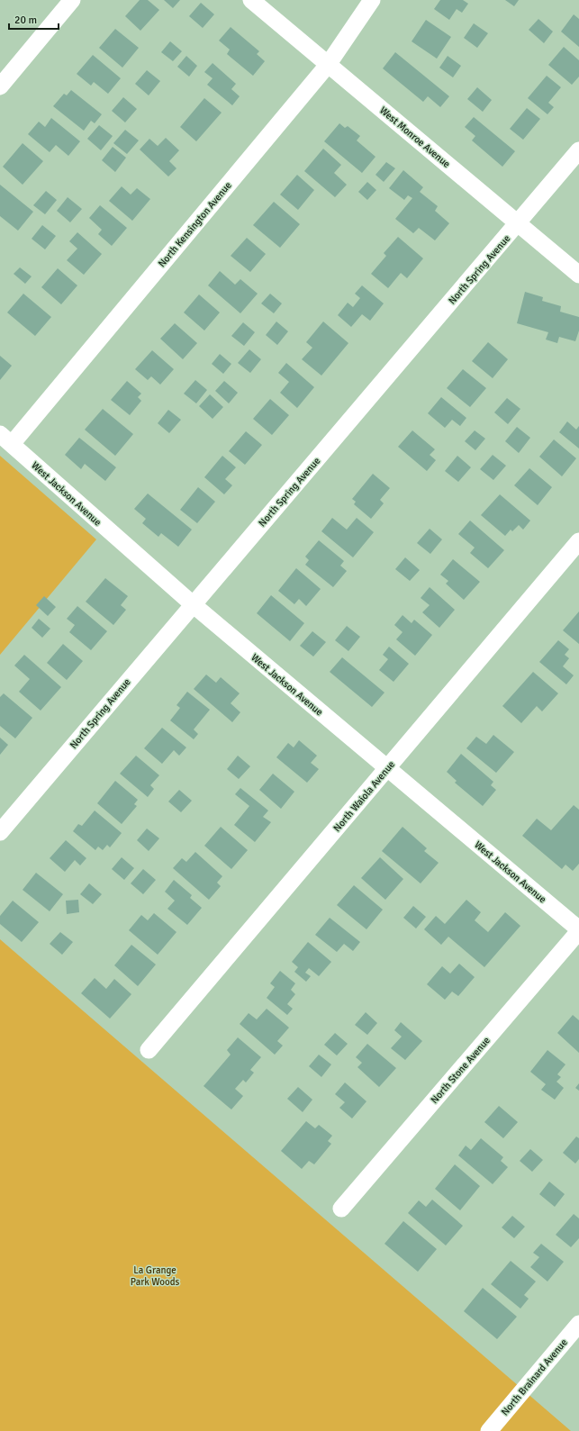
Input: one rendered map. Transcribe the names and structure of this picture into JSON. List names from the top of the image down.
{
  "streets": {
    "street": [
      "West Monroe Avenue",
      "North Kensington Avenue",
      "North Spring Avenue",
      "West Jackson Avenue",
      "North Waiola Avenue",
      "North Stone Avenue",
      "North Brainard Avenue"
    ]
  },
  "crossings": [
    ["West Monroe Avenue", "North Kensington Avenue"],
    ["West Monroe Avenue", "North Spring Avenue"],
    ["North Kensington Avenue", "West Jackson Avenue"],
    ["North Spring Avenue", "West Jackson Avenue"],
    ["West Jackson Avenue", "North Waiola Avenue"],
    ["West Jackson Avenue", "North Stone Avenue"]
  ],
  "parks": ["La Grange Park Woods"],
  "scale_bar": "20 m"
}
